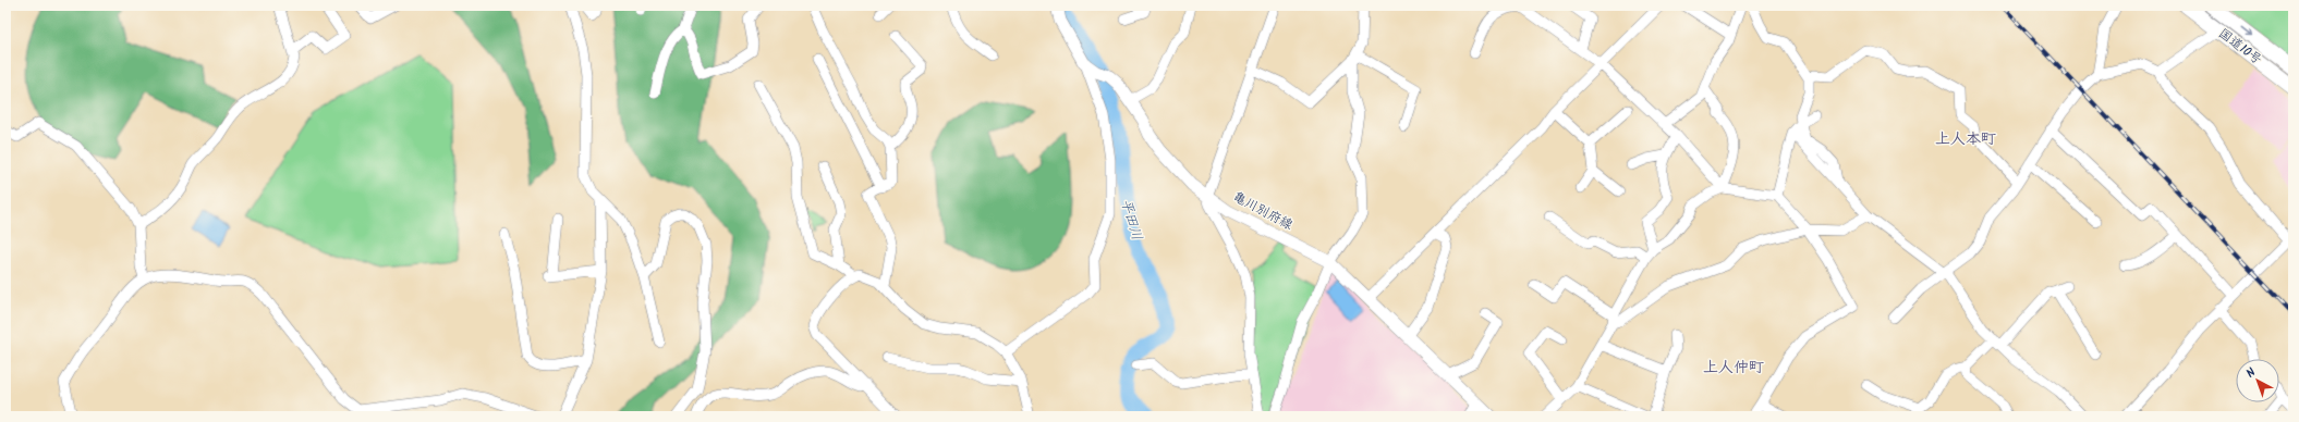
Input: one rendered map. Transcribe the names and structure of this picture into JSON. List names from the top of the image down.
{
  "streets": {
    "highway": ["国道10号"],
    "main road": ["亀川別府線"]
  },
  "districts": ["上人本町", "上人仲町"],
  "water": ["平田川"],
  "north": "top left"
}
